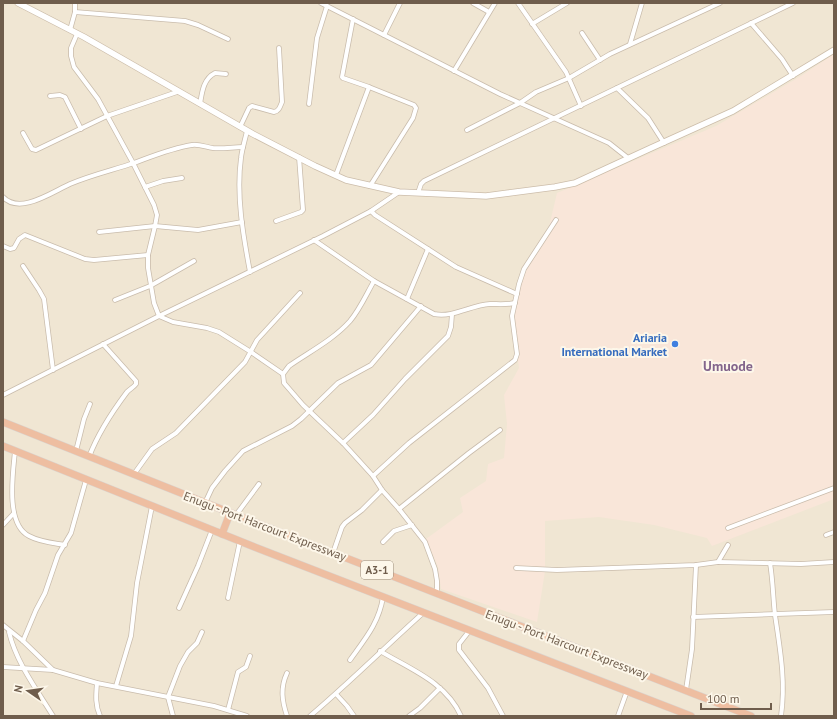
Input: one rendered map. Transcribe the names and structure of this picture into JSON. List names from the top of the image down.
{
  "streets": {
    "highway": ["Enugu - Port Harcourt Expressway", "A3-1"]
  },
  "districts": ["Umuode"],
  "places": ["Ariaria International Market"],
  "scale_bar": "100 m",
  "north": "left"
}
